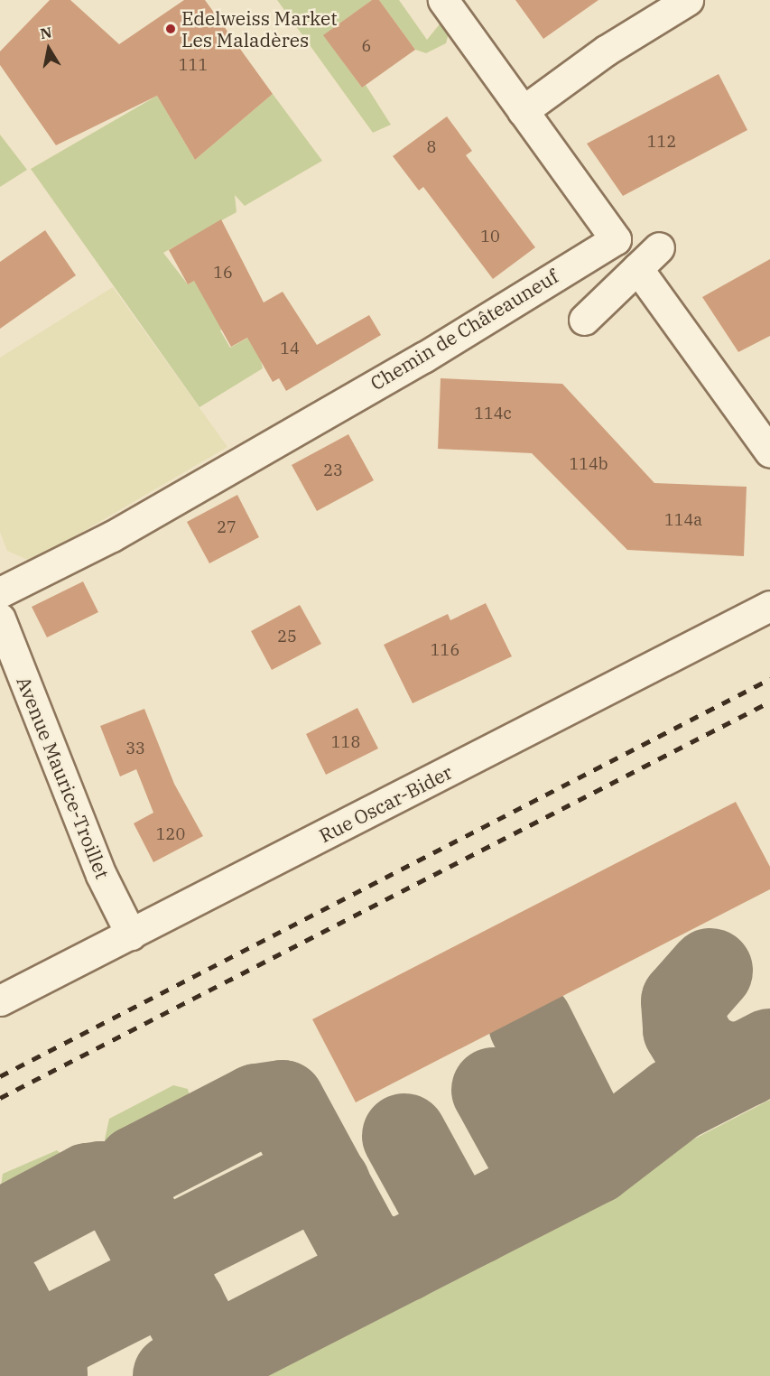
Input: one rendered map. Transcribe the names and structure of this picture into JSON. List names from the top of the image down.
{
  "streets": {
    "street": ["Chemin de Châteauneuf", "Avenue Maurice-Troillet", "Rue Oscar-Bider"]
  },
  "crossings": [
    ["Avenue Maurice-Troillet", "Rue Oscar-Bider"]
  ],
  "places": ["Edelweiss Market Les Maladères"],
  "house_numbers": [
    "6",
    "111",
    "112",
    "8",
    "10",
    "16",
    "14",
    "114c",
    "114b",
    "23",
    "114a",
    "27",
    "25",
    "116",
    "118",
    "33",
    "120"
  ],
  "north": "top"
}
